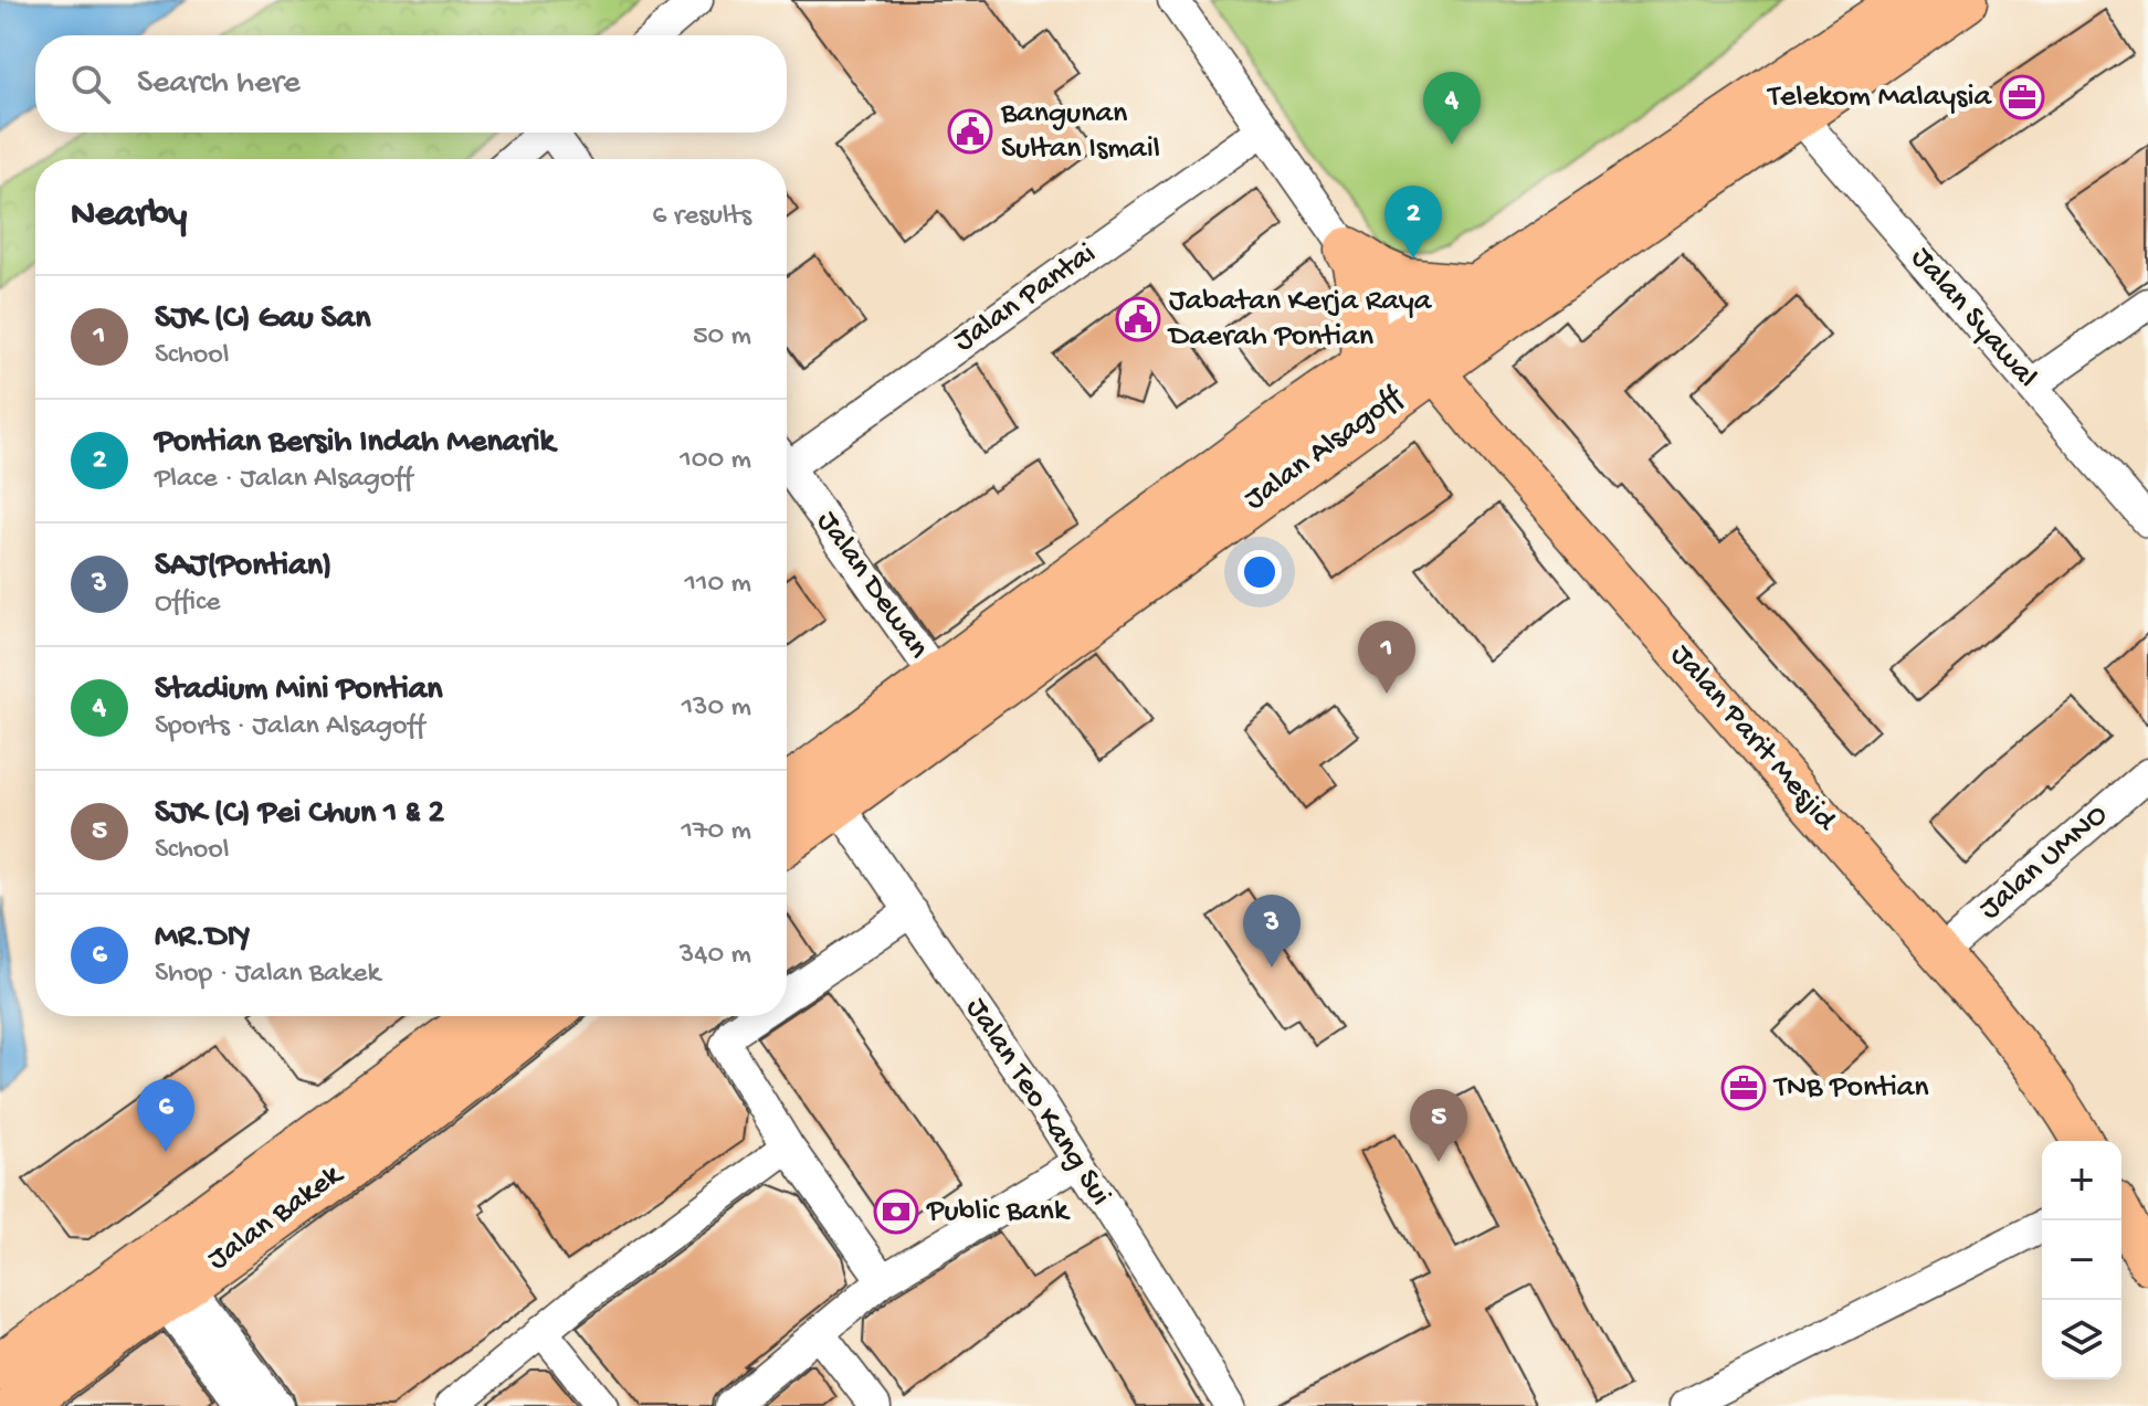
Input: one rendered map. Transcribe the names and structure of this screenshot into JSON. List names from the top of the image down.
{
  "streets": {
    "highway": ["Jalan Alsagoff", "Jalan Bakek"],
    "main road": ["Jalan Parit Mesjid"],
    "street": [
      "Jalan Pantai",
      "Jalan Syawal",
      "Jalan Dewan",
      "Jalan UMNO",
      "Jalan Teo Kang Sui"
    ]
  },
  "crossings": [
    ["Jalan Syawal", "Jalan Alsagoff"],
    ["Jalan Alsagoff", "Jalan Dewan"],
    ["Jalan Alsagoff", "Jalan Parit Mesjid"],
    ["Jalan Alsagoff", "Jalan Teo Kang Sui"],
    ["Jalan Parit Mesjid", "Jalan UMNO"]
  ],
  "places": {
    "office": ["Telekom Malaysia", "TNB Pontian"],
    "public building": ["Bangunan Sultan Ismail", "Jabatan Kerja Raya Daerah Pontian"],
    "bank": ["Public Bank"]
  },
  "page": {
    "search": "Search here",
    "pins": [
      "4",
      "2",
      "1",
      "3",
      "6",
      "5"
    ],
    "heading": ["Nearby", "6 results"],
    "list": [
      {
        "mark": "1",
        "name": "SJK (C) Gau San",
        "note": "School",
        "value": "50 m"
      },
      {
        "mark": "2",
        "name": "Pontian Bersih Indah Menarik",
        "note": "Place · Jalan Alsagoff",
        "value": "100 m"
      },
      {
        "mark": "3",
        "name": "SAJ(Pontian)",
        "note": "Office",
        "value": "110 m"
      },
      {
        "mark": "4",
        "name": "Stadium Mini Pontian",
        "note": "Sports · Jalan Alsagoff",
        "value": "130 m"
      },
      {
        "mark": "5",
        "name": "SJK (C) Pei Chun 1 & 2",
        "note": "School",
        "value": "170 m"
      },
      {
        "mark": "6",
        "name": "MR.DIY",
        "note": "Shop · Jalan Bakek",
        "value": "340 m"
      }
    ],
    "map_buttons": ["+", "−"]
  }
}
